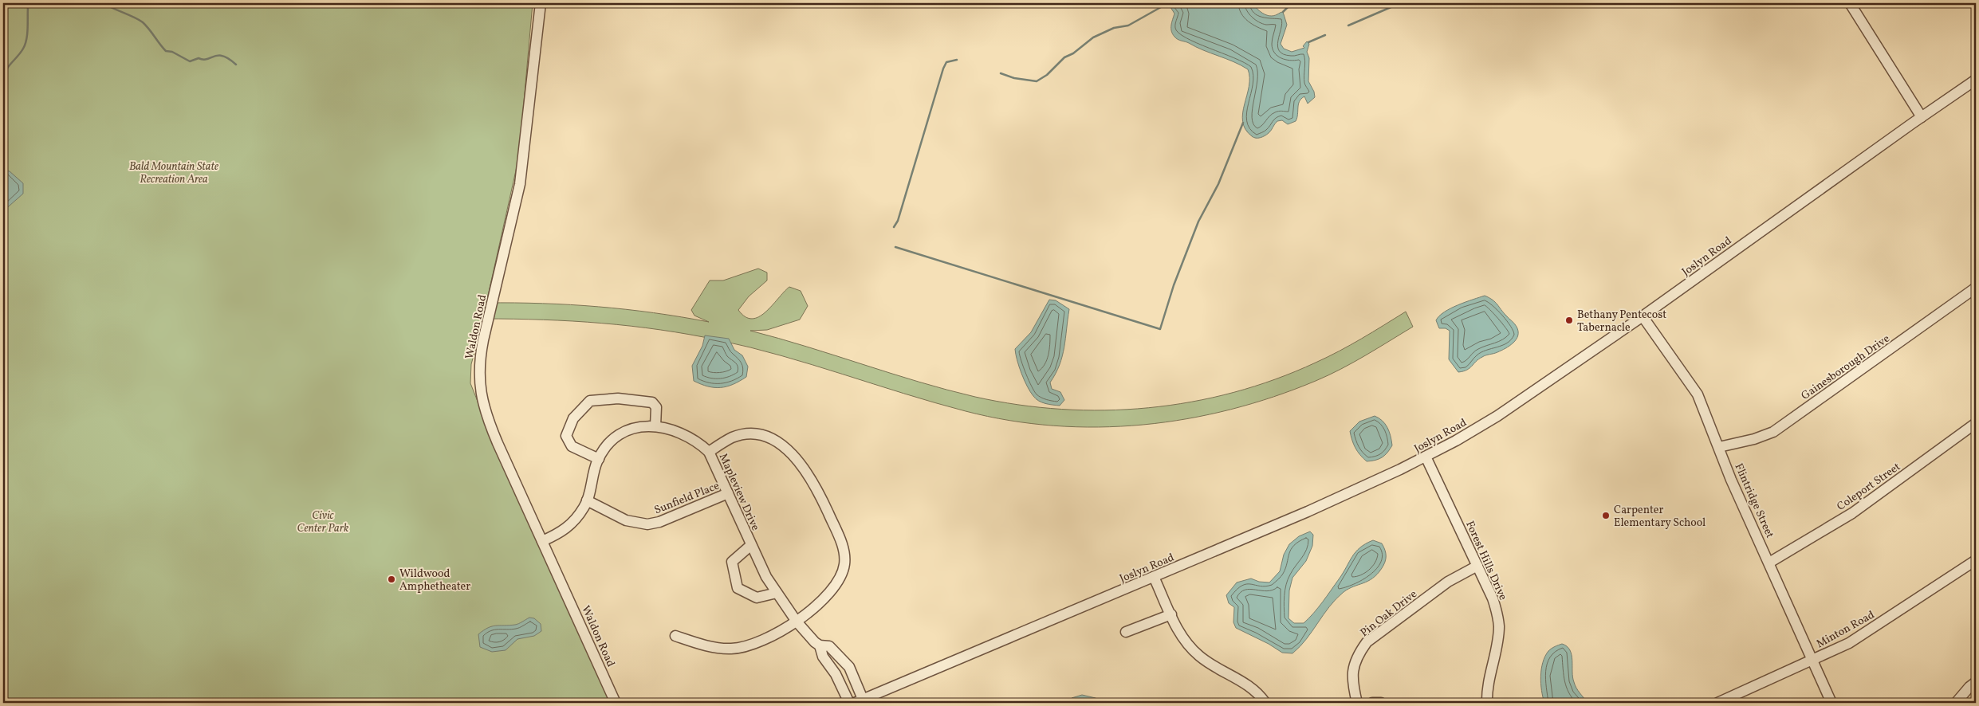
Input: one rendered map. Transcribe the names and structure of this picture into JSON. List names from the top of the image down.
{
  "streets": {
    "street": [
      "Joslyn Road",
      "Waldon Road",
      "Gainesborough Drive",
      "Coleport Street",
      "Mapleview Drive",
      "Sunfield Place",
      "Flintridge Street",
      "Forest Hills Drive",
      "Pin Oak Drive",
      "Minton Road"
    ]
  },
  "crossings": [
    ["Joslyn Road", "Mapleview Drive"],
    ["Joslyn Road", "Flintridge Street"],
    ["Joslyn Road", "Forest Hills Drive"],
    ["Waldon Road", "Mapleview Drive"],
    ["Gainesborough Drive", "Flintridge Street"],
    ["Coleport Street", "Flintridge Street"],
    ["Mapleview Drive", "Sunfield Place"],
    ["Flintridge Street", "Minton Road"],
    ["Forest Hills Drive", "Pin Oak Drive"]
  ],
  "parks": ["Bald Mountain State Recreation Area", "Civic Center Park"],
  "places": ["Bethany Pentecost Tabernacle", "Carpenter Elementary School", "Wildwood Amphetheater"]
}
